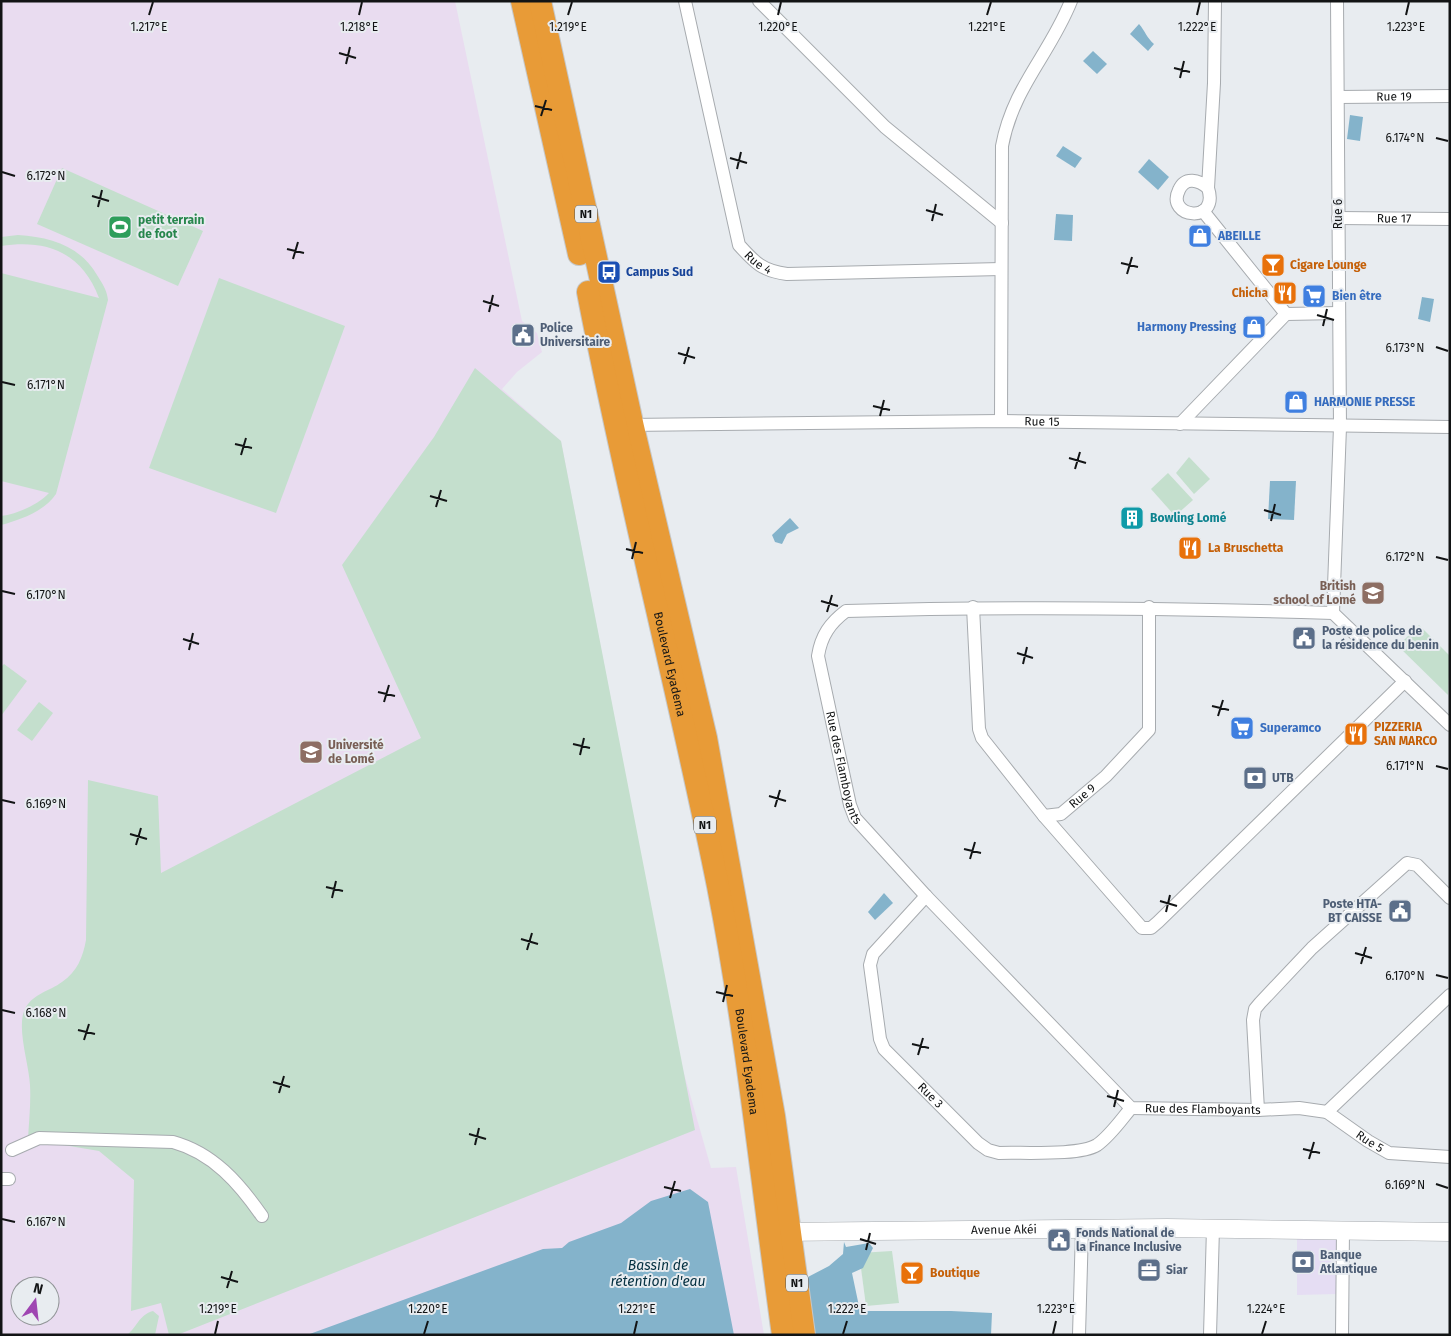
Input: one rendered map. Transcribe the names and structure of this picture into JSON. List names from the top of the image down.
{
  "streets": {
    "highway": ["N1", "Boulevard Eyadema"],
    "main road": ["Avenue Akéi"],
    "street": [
      "Rue 19",
      "Rue 6",
      "Rue 17",
      "Rue 4",
      "Rue 15",
      "Rue des Flamboyants",
      "Rue 9",
      "Rue 3",
      "Rue 5"
    ]
  },
  "crossings": [
    ["Rue 19", "Rue 6"],
    ["N1", "Rue 15"],
    ["N1", "Boulevard Eyadema"],
    ["N1", "Avenue Akéi"],
    ["Rue 6", "Rue 17"],
    ["Rue 6", "Rue 15"],
    ["Rue 6", "Rue des Flamboyants"],
    ["Rue 15", "Boulevard Eyadema"],
    ["Boulevard Eyadema", "Avenue Akéi"],
    ["Rue des Flamboyants", "Rue 9"],
    ["Rue des Flamboyants", "Rue 3"],
    ["Rue des Flamboyants", "Rue 5"]
  ],
  "water": ["Bassin de rétention d'eau"],
  "places": {
    "sports": ["petit terrain de foot"],
    "shop": ["ABEILLE", "Harmony Pressing", "HARMONIE PRESSE"],
    "bar": ["Cigare Lounge", "Boutique"],
    "bus stop": ["Campus Sud"],
    "restaurant": ["Chicha", "La Bruschetta", "PIZZERIA SAN MARCO"],
    "supermarket": ["Bien être", "Superamco"],
    "public building": [
      "Police Universitaire",
      "Poste de police de la résidence du benin",
      "Poste HTA- BT CAISSE",
      "Fonds National de la Finance Inclusive"
    ],
    "building": ["Bowling Lomé"],
    "school or university": ["British school of Lomé", "Université de Lomé"],
    "bank": ["UTB", "Banque Atlantique"],
    "office": ["Siar"]
  },
  "north": "top",
  "coordinates": [
    "1.217°E",
    "1.218°E",
    "1.219°E",
    "1.220°E",
    "1.221°E",
    "1.222°E",
    "1.223°E",
    "6.174°N",
    "6.172°N",
    "6.173°N",
    "6.171°N",
    "6.170°N",
    "6.169°N",
    "6.168°N",
    "6.167°N",
    "1.224°E"
  ]
}
